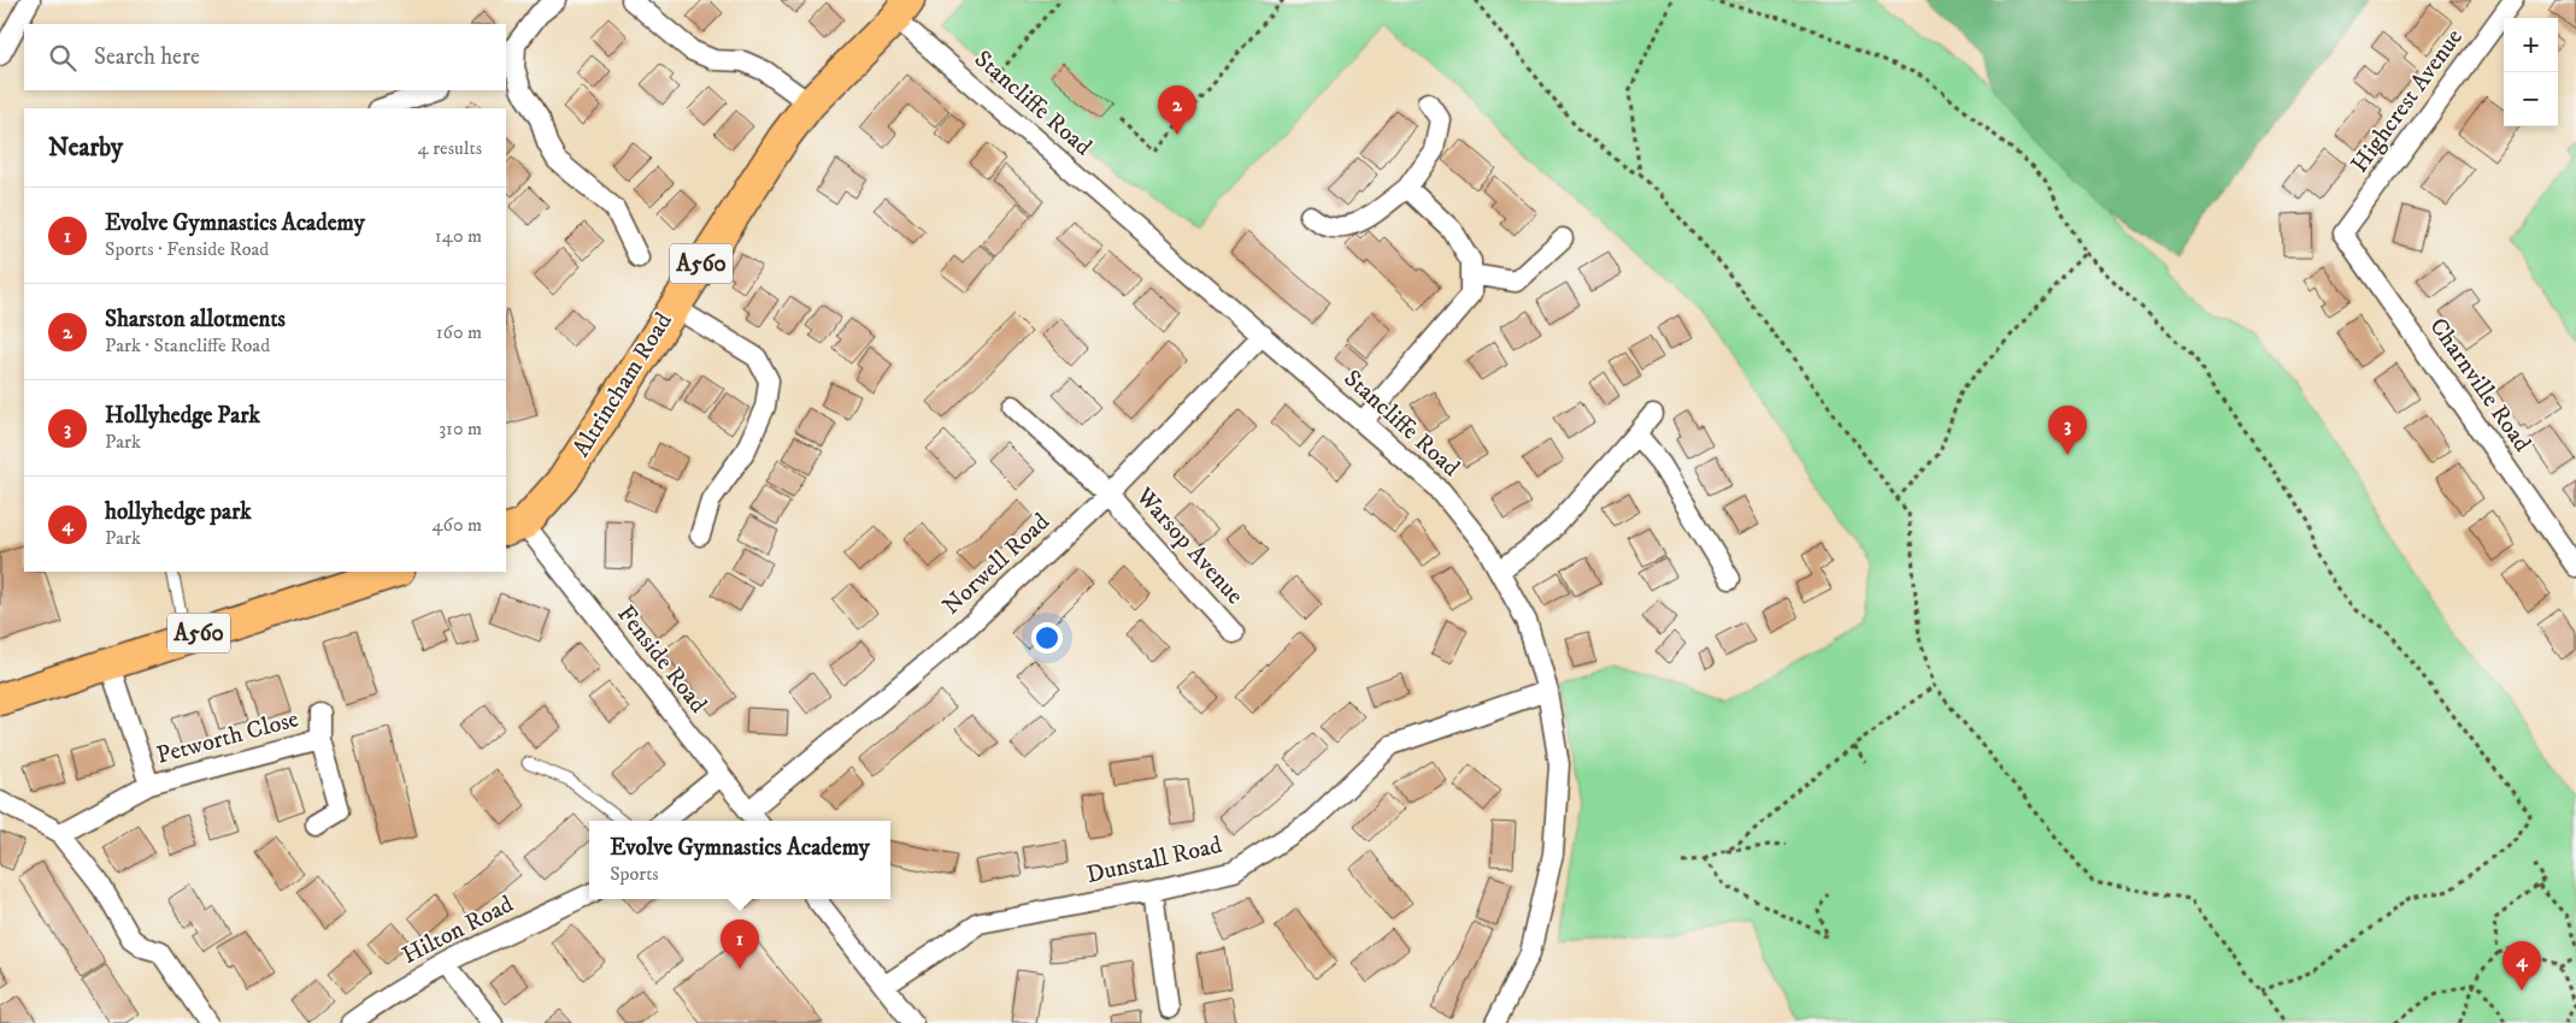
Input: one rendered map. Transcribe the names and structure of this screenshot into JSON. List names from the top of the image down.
{
  "streets": {
    "main road": ["A560", "Altrincham Road"],
    "street": [
      "Highcrest Avenue",
      "Stancliffe Road",
      "Charnville Road",
      "Warsop Avenue",
      "Norwell Road",
      "Fenside Road",
      "Petworth Close",
      "Dunstall Road",
      "Hilton Road"
    ]
  },
  "crossings": [
    ["Highcrest Avenue", "Charnville Road"],
    ["Stancliffe Road", "Altrincham Road"],
    ["Stancliffe Road", "Norwell Road"],
    ["Stancliffe Road", "Dunstall Road"],
    ["A560", "Petworth Close"],
    ["Altrincham Road", "Fenside Road"],
    ["Warsop Avenue", "Norwell Road"],
    ["Norwell Road", "Fenside Road"]
  ],
  "page": {
    "map_buttons": ["+", "−"],
    "search": "Search here",
    "pins": [
      "2",
      "3",
      "1",
      "4"
    ],
    "heading": ["Nearby", "4 results"],
    "list": [
      {
        "mark": "1",
        "name": "Evolve Gymnastics Academy",
        "note": "Sports · Fenside Road",
        "value": "140 m"
      },
      {
        "mark": "2",
        "name": "Sharston allotments",
        "note": "Park · Stancliffe Road",
        "value": "160 m"
      },
      {
        "mark": "3",
        "name": "Hollyhedge Park",
        "note": "Park",
        "value": "310 m"
      },
      {
        "mark": "4",
        "name": "hollyhedge park",
        "note": "Park",
        "value": "460 m"
      }
    ],
    "popup": ["Evolve Gymnastics Academy", "Sports"]
  }
}
